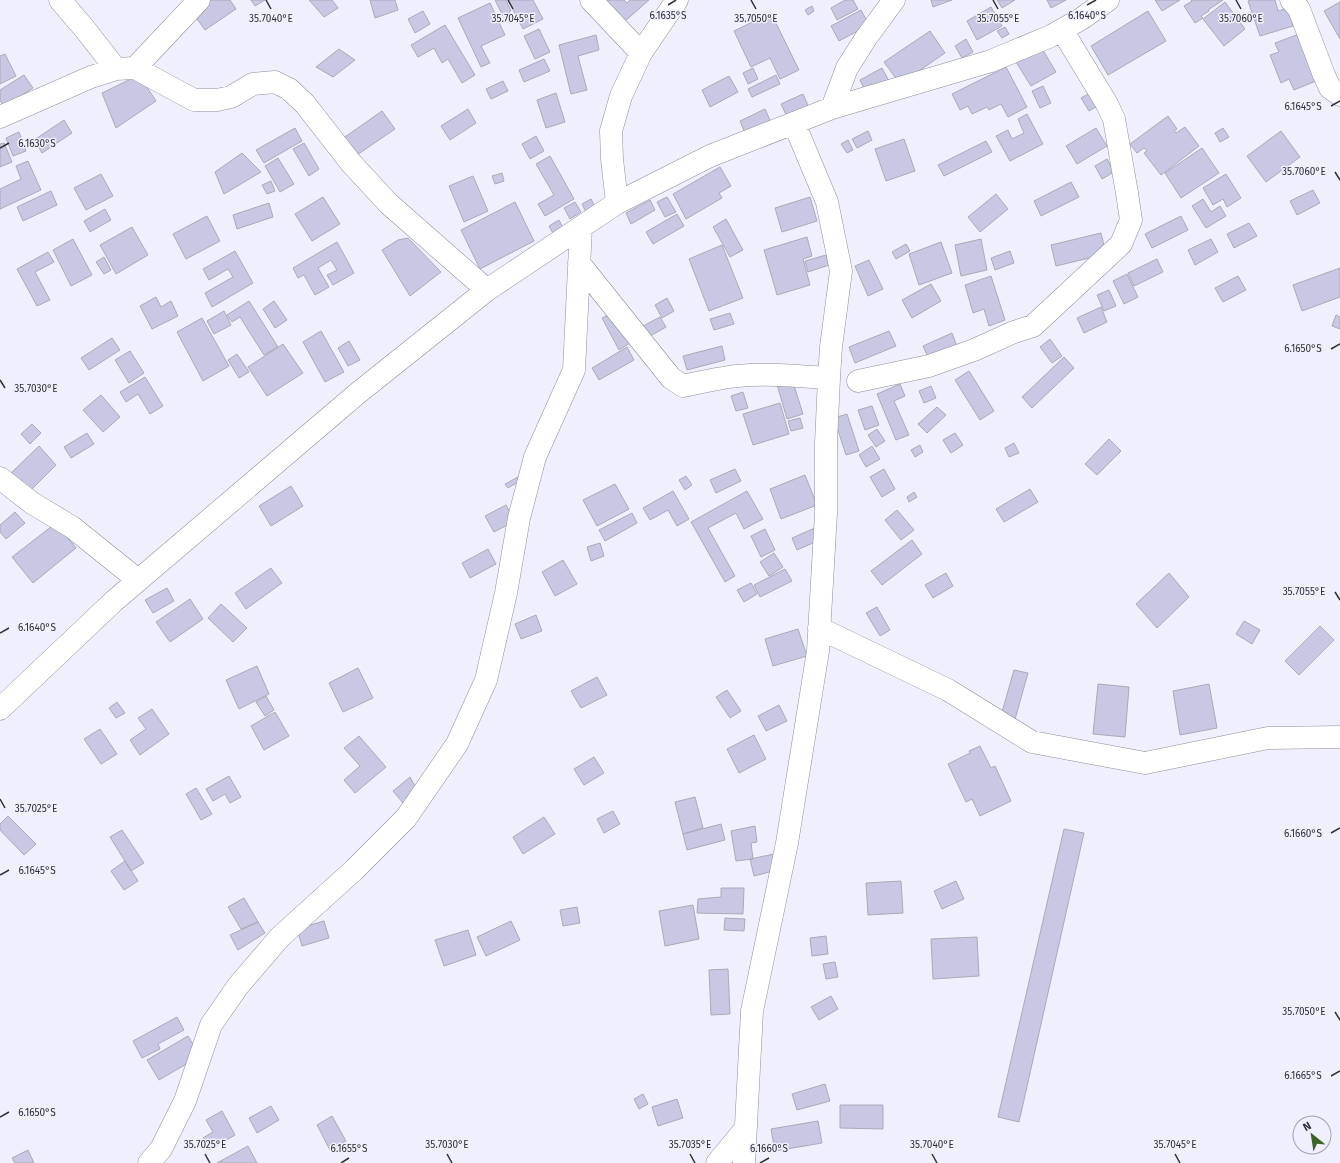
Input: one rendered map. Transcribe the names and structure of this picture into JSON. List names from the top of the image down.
{
  "north": "top left",
  "coordinates": [
    "6.1640°S",
    "6.1635°S",
    "35.7040°E",
    "35.7045°E",
    "35.7050°E",
    "35.7055°E",
    "35.7060°E",
    "6.1645°S",
    "6.1630°S",
    "6.1650°S",
    "35.7030°E",
    "35.7025°E",
    "6.1660°S",
    "6.1665°S",
    "35.7035°E",
    "6.1655°S"
  ]
}
